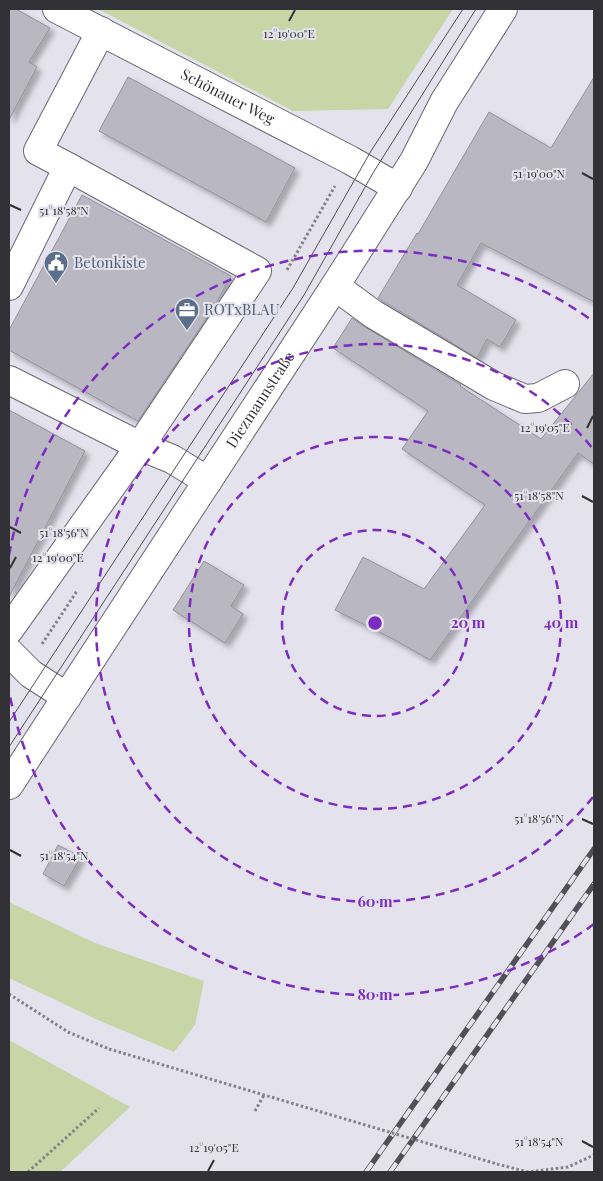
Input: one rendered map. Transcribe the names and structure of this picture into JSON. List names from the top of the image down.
{
  "streets": {
    "street": ["Schönauer Weg", "Diezmannstraße"]
  },
  "crossings": [
    ["Schönauer Weg", "Diezmannstraße"]
  ],
  "places": {
    "public building": ["Betonkiste"],
    "office": ["ROTxBLAU"]
  },
  "coordinates": [
    "12°19'00\"E",
    "51°19'00\"N",
    "51°18'58\"N",
    "12°19'05\"E",
    "51°18'56\"N",
    "51°18'54\"N"
  ],
  "rings": [
    "20 m",
    "40 m",
    "60 m",
    "80 m"
  ]
}
